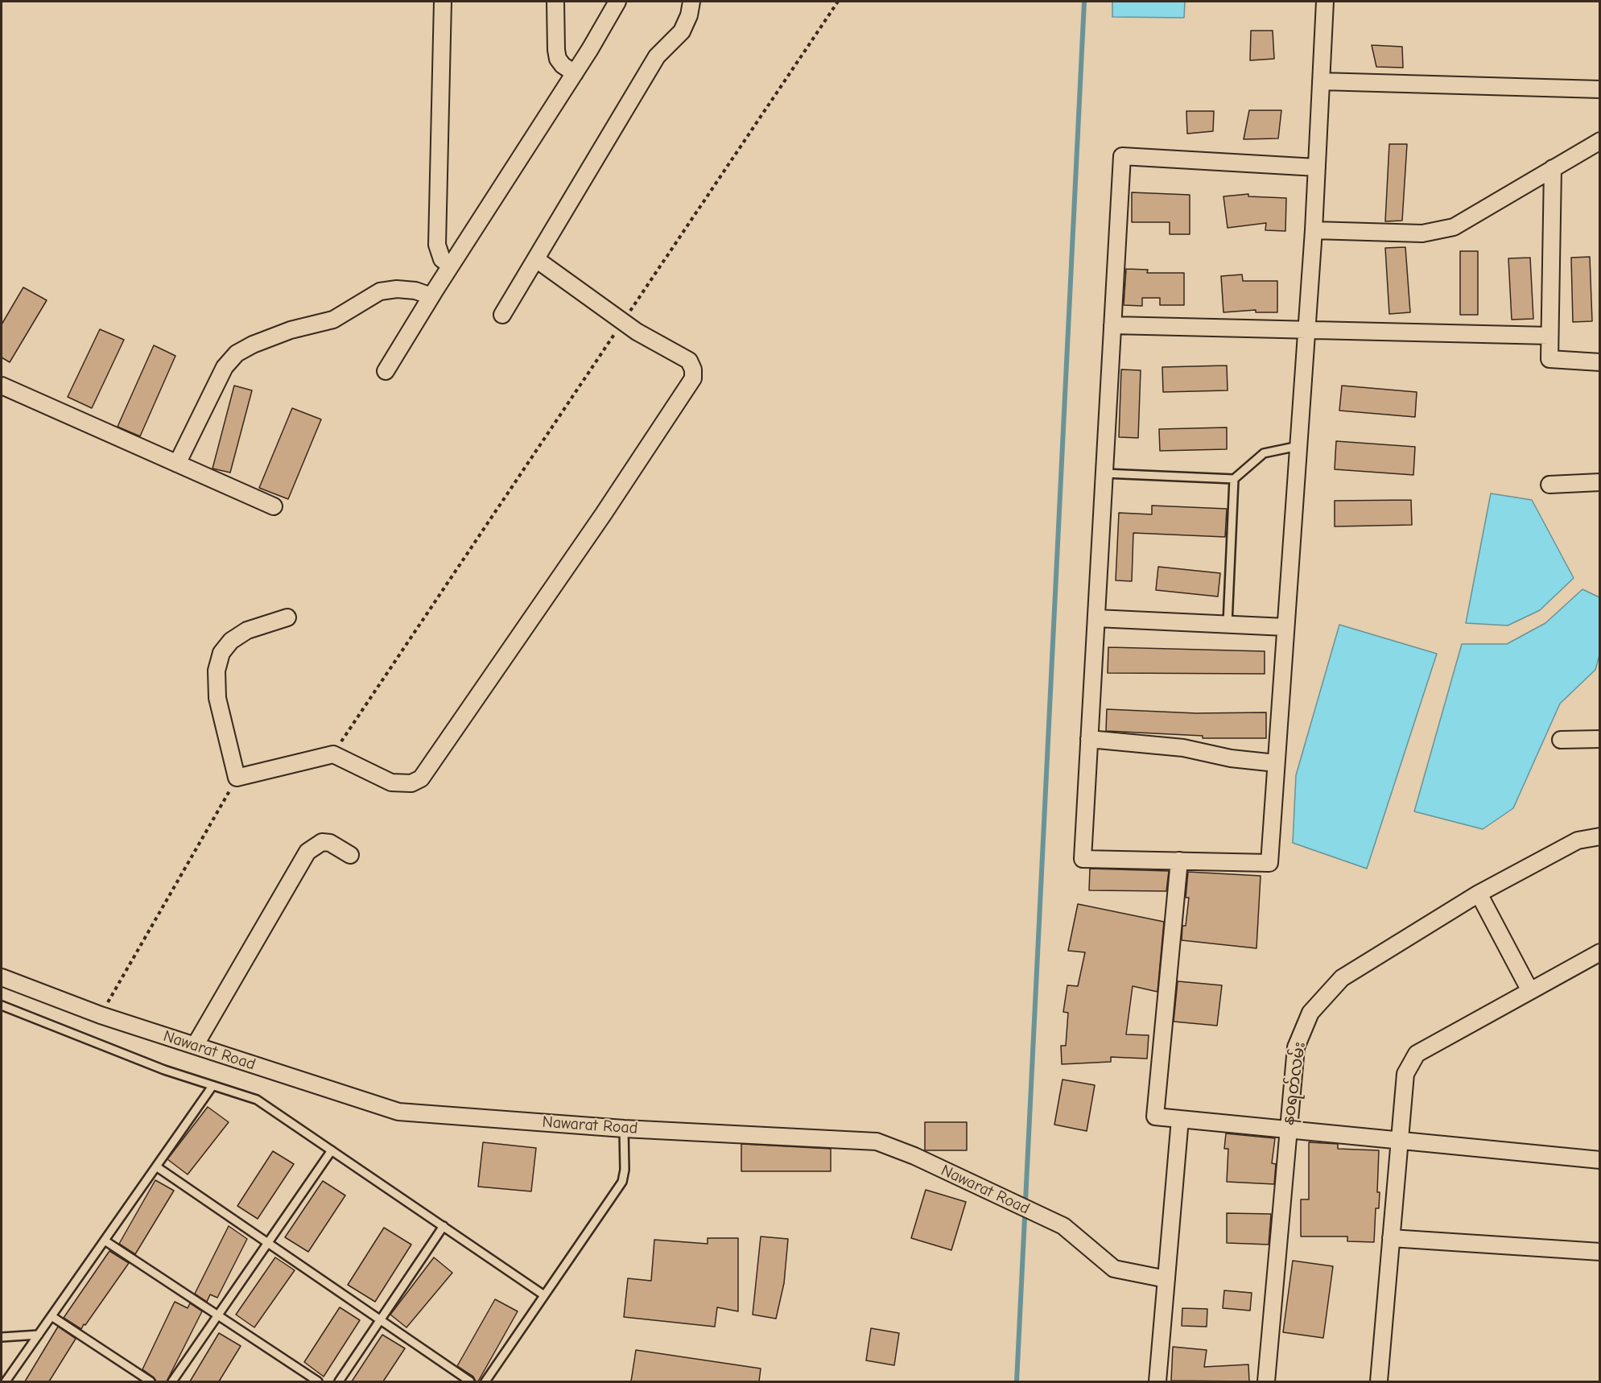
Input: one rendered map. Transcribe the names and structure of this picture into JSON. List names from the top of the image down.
{
  "streets": {
    "street": ["Nawarat Road", "နဝရတ်လမ်း"]
  }
}
